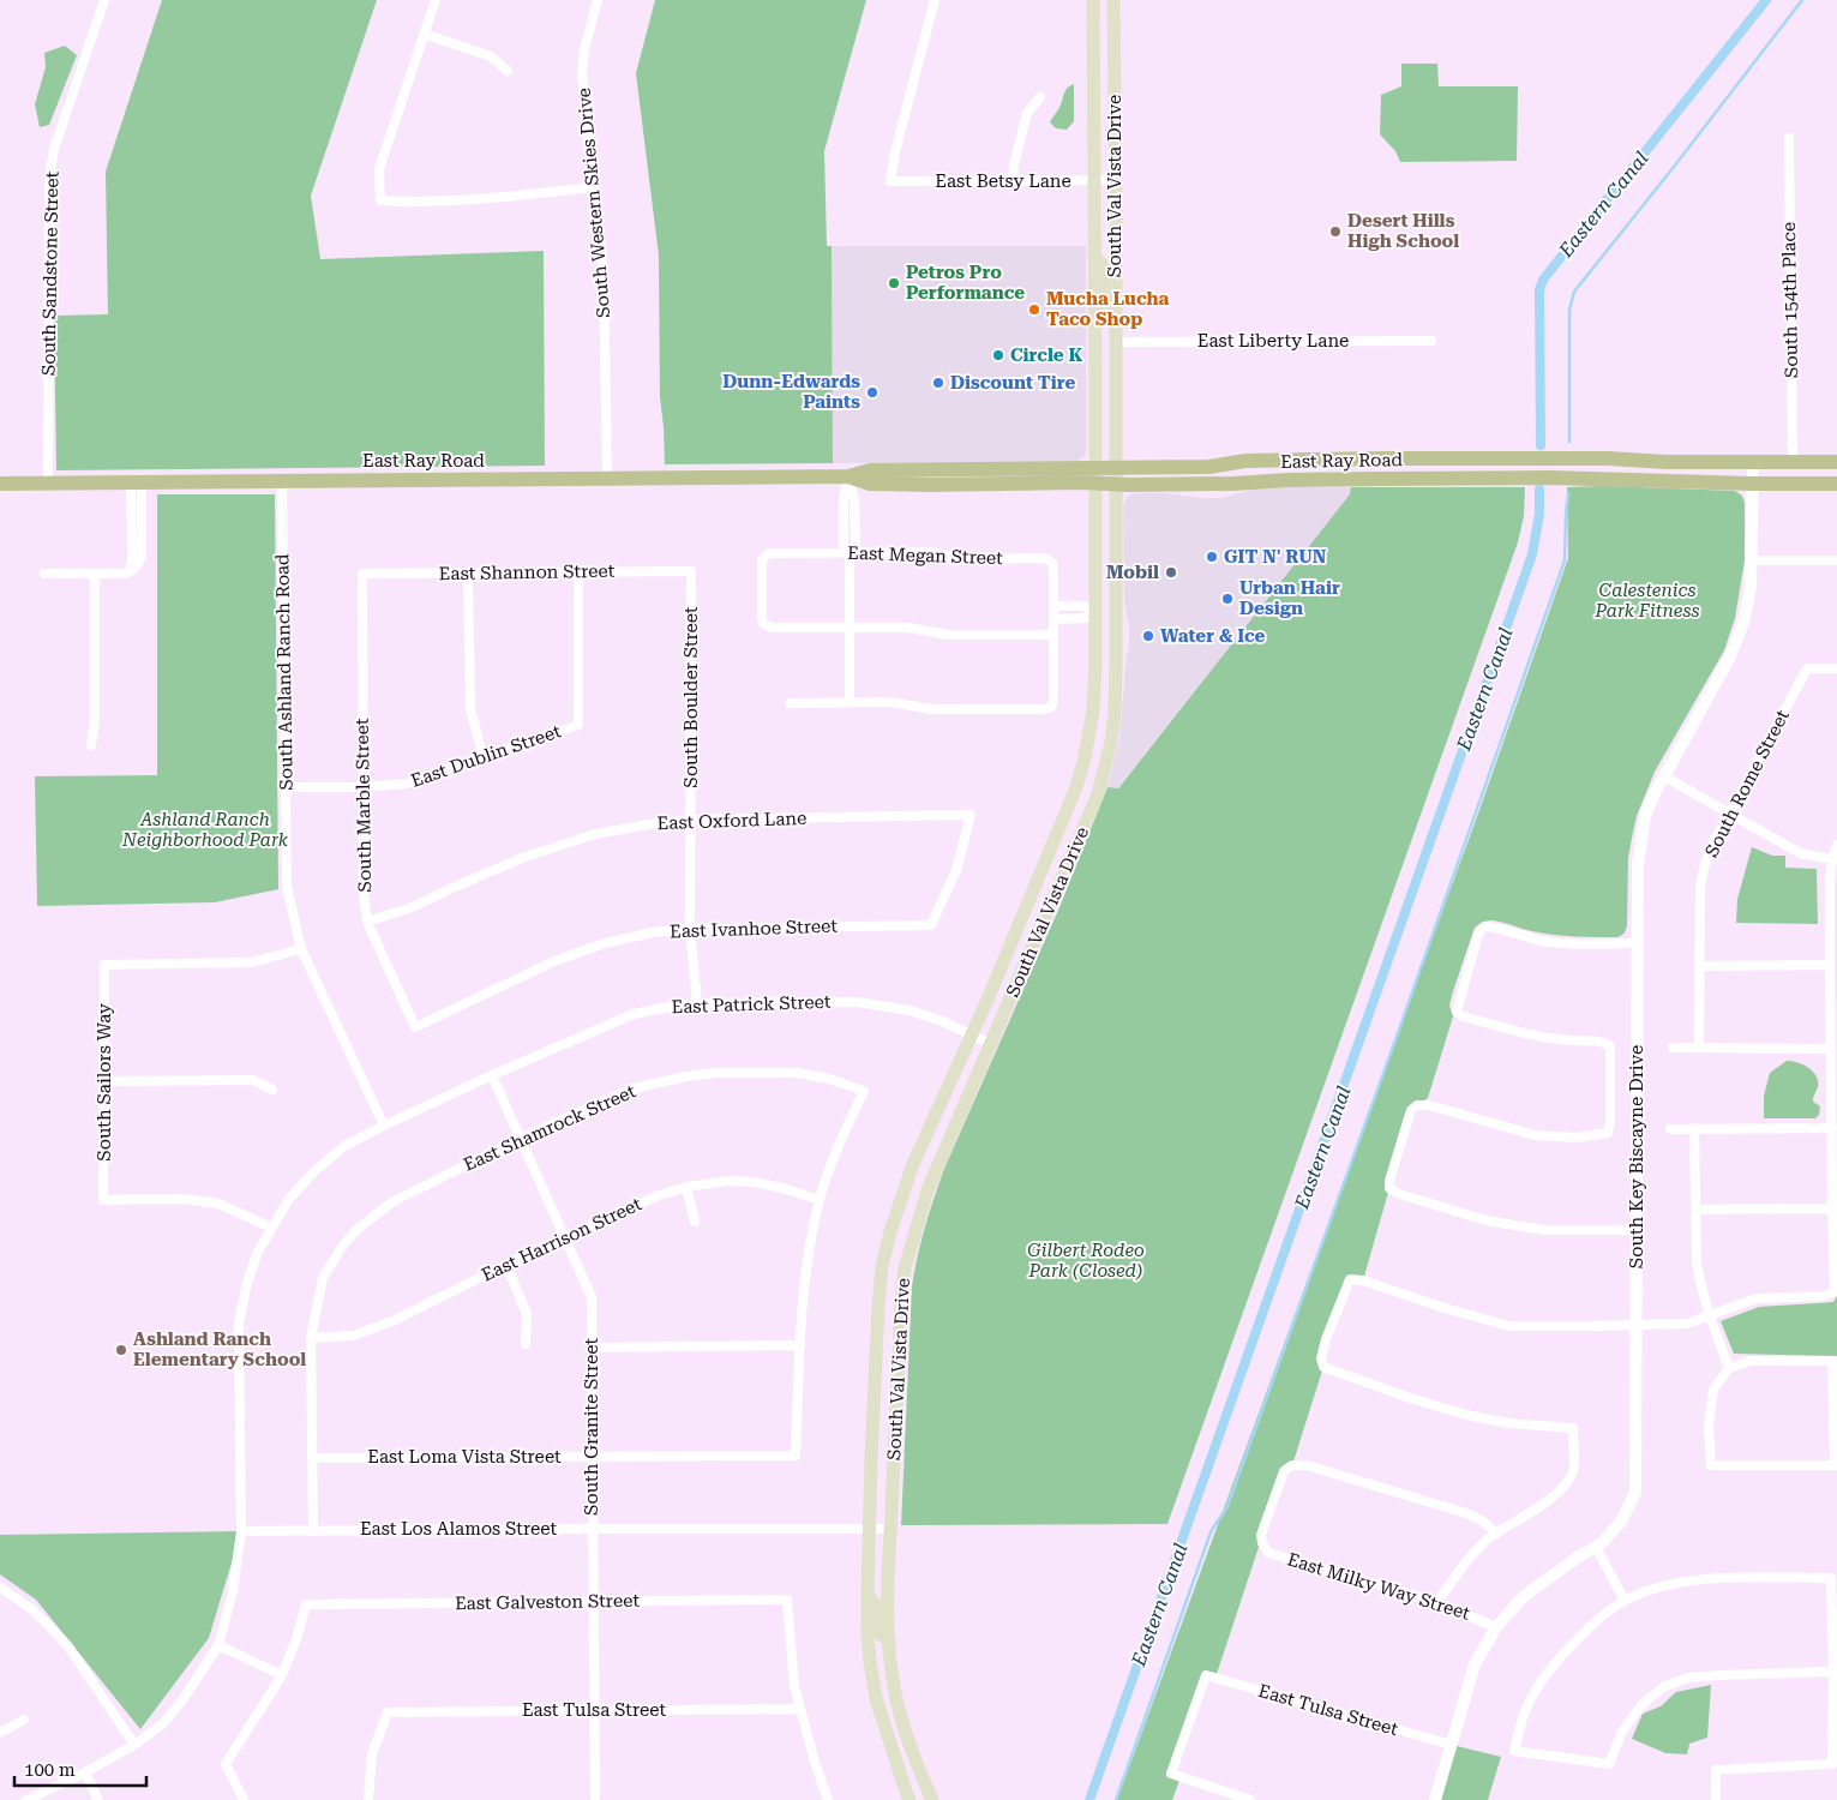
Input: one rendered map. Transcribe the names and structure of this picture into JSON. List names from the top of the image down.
{
  "streets": {
    "main road": ["South Val Vista Drive", "East Ray Road"],
    "street": [
      "East Betsy Lane",
      "South Western Skies Drive",
      "South Sandstone Street",
      "South 154th Place",
      "East Liberty Lane",
      "East Megan Street",
      "East Shannon Street",
      "South Ashland Ranch Road",
      "South Boulder Street",
      "East Dublin Street",
      "South Rome Street",
      "South Marble Street",
      "East Oxford Lane",
      "East Ivanhoe Street",
      "East Patrick Street",
      "South Sailors Way",
      "East Shamrock Street",
      "South Key Biscayne Drive",
      "East Harrison Street",
      "South Granite Street",
      "East Loma Vista Street",
      "East Los Alamos Street",
      "East Milky Way Street",
      "East Galveston Street",
      "East Tulsa Street"
    ]
  },
  "crossings": [
    ["East Betsy Lane", "South Val Vista Drive"],
    ["South Val Vista Drive", "East Liberty Lane"],
    ["South Val Vista Drive", "East Ray Road"],
    ["South Val Vista Drive", "East Patrick Street"],
    ["South Val Vista Drive", "East Los Alamos Street"],
    ["South Western Skies Drive", "East Ray Road"],
    ["South Sandstone Street", "East Ray Road"],
    ["South 154th Place", "East Ray Road"],
    ["East Ray Road", "South Ashland Ranch Road"],
    ["East Ray Road", "South Key Biscayne Drive"],
    ["East Shannon Street", "South Boulder Street"],
    ["East Shannon Street", "East Dublin Street"],
    ["East Shannon Street", "South Marble Street"],
    ["South Ashland Ranch Road", "East Dublin Street"],
    ["South Ashland Ranch Road", "East Patrick Street"],
    ["South Ashland Ranch Road", "South Sailors Way"],
    ["South Boulder Street", "East Oxford Lane"],
    ["South Boulder Street", "East Ivanhoe Street"],
    ["South Boulder Street", "East Patrick Street"],
    ["East Dublin Street", "South Marble Street"],
    ["South Marble Street", "East Oxford Lane"],
    ["South Marble Street", "East Ivanhoe Street"],
    ["East Oxford Lane", "East Ivanhoe Street"],
    ["East Patrick Street", "South Granite Street"],
    ["East Shamrock Street", "East Harrison Street"],
    ["East Shamrock Street", "South Granite Street"],
    ["South Key Biscayne Drive", "East Milky Way Street"],
    ["South Key Biscayne Drive", "East Tulsa Street"],
    ["East Harrison Street", "South Granite Street"],
    ["South Granite Street", "East Loma Vista Street"],
    ["South Granite Street", "East Los Alamos Street"],
    ["South Granite Street", "East Galveston Street"],
    ["South Granite Street", "East Tulsa Street"],
    ["East Galveston Street", "East Tulsa Street"]
  ],
  "water": ["Eastern Canal"],
  "parks": ["Calestenics Park Fitness", "Ashland Ranch Neighborhood Park", "Gilbert Rodeo Park (Closed)"],
  "places": [
    "Desert Hills High School",
    "Petros Pro Performance",
    "Mucha Lucha Taco Shop",
    "Circle K",
    "Discount Tire",
    "Dunn-Edwards Paints",
    "GIT N' RUN",
    "Mobil",
    "Urban Hair Design",
    "Water & Ice",
    "Ashland Ranch Elementary School"
  ],
  "scale_bar": "100 m"
}
